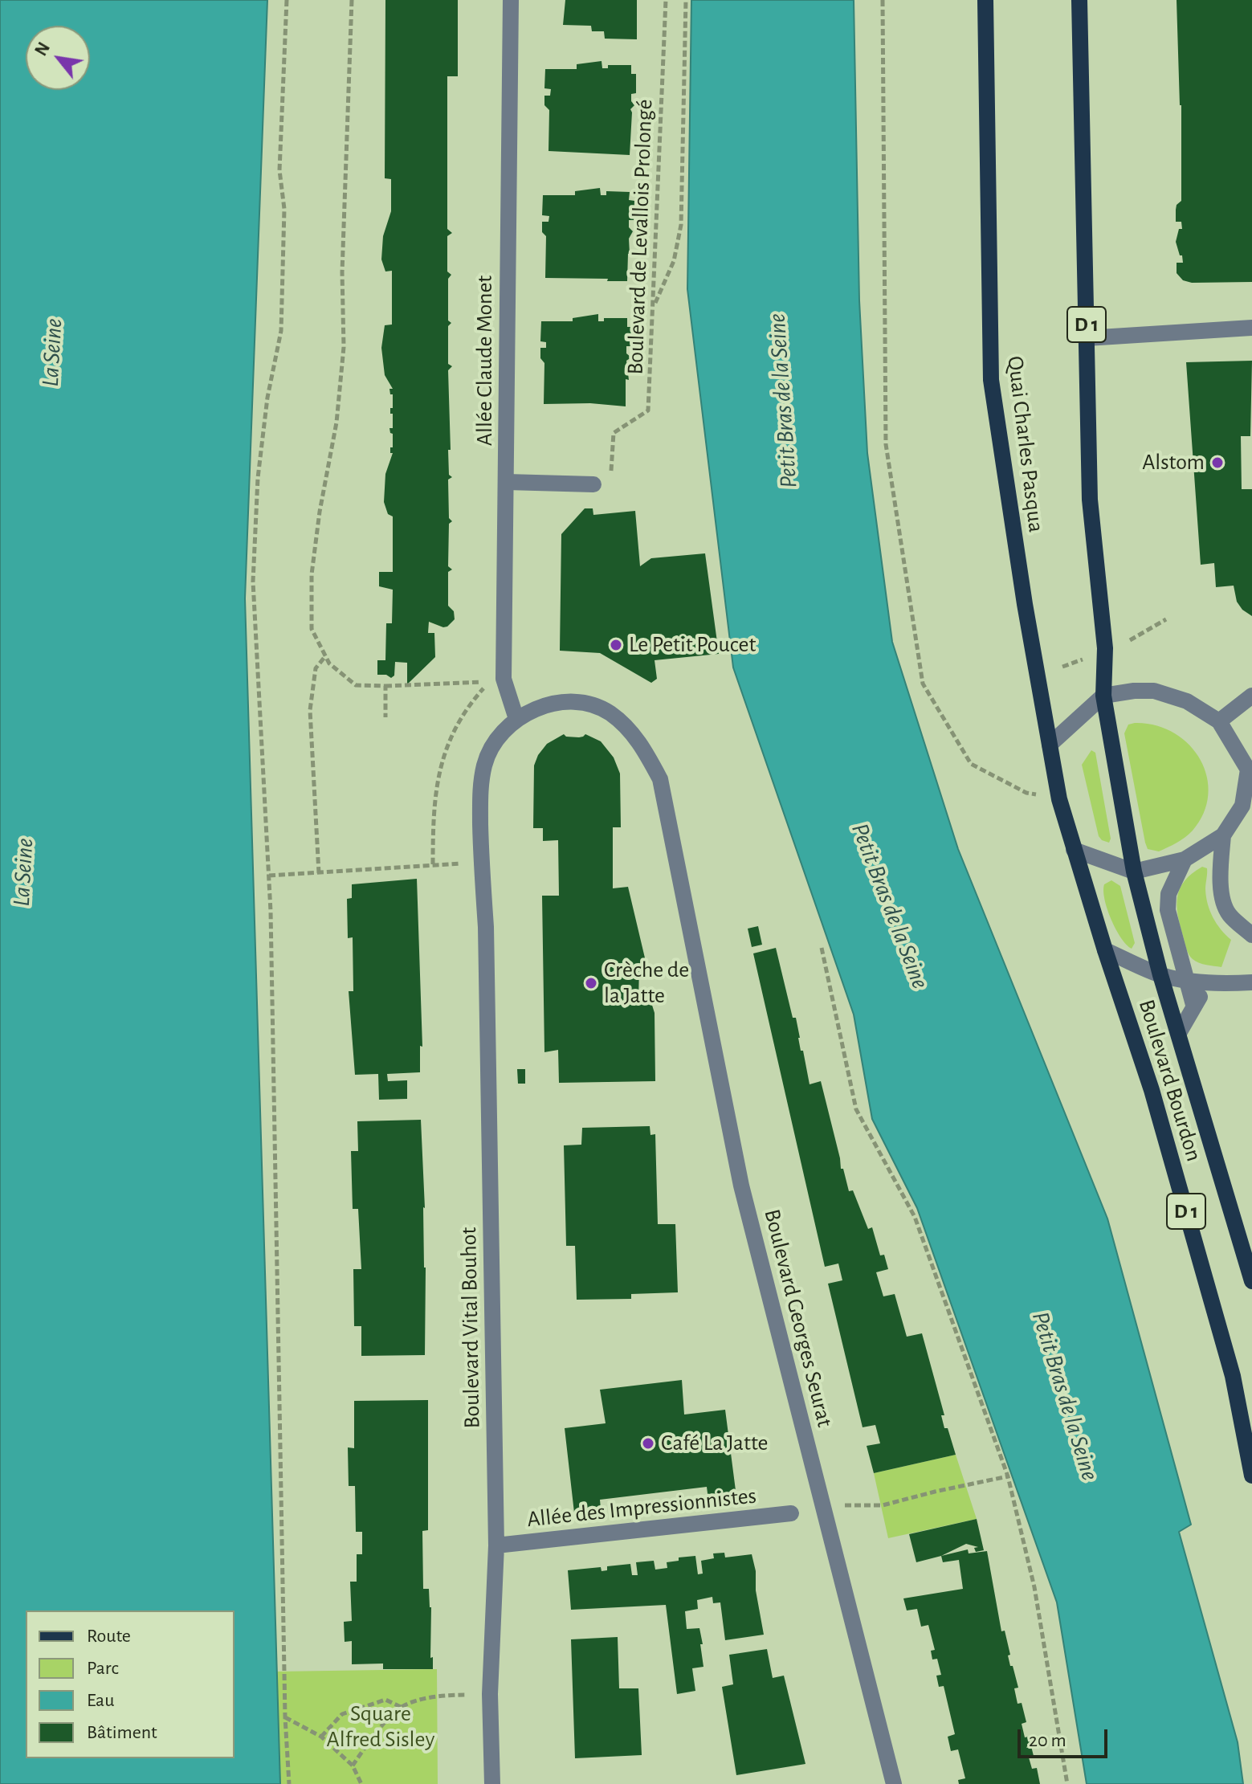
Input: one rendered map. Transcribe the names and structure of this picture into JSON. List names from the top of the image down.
{
  "streets": {
    "main road": ["D 1", "Quai Charles Pasqua", "Boulevard Bourdon"],
    "street": [
      "Allée Claude Monet",
      "Boulevard Georges Seurat",
      "Boulevard Vital Bouhot",
      "Allée des Impressionnistes"
    ],
    "path": ["Boulevard de Levallois Prolongé"]
  },
  "crossings": [
    ["D 1", "Boulevard Bourdon"],
    ["Allée Claude Monet", "Boulevard Georges Seurat"],
    ["Allée Claude Monet", "Boulevard Vital Bouhot"],
    ["Quai Charles Pasqua", "Boulevard Bourdon"],
    ["Boulevard Georges Seurat", "Boulevard Vital Bouhot"],
    ["Boulevard Vital Bouhot", "Allée des Impressionnistes"]
  ],
  "water": ["La Seine", "Petit Bras de la Seine"],
  "parks": ["Square Alfred Sisley"],
  "places": [
    "Alstom",
    "Le Petit Poucet",
    "Crèche de la Jatte",
    "Café La Jatte"
  ],
  "legend": [
    "Route",
    "Parc",
    "Eau",
    "Bâtiment"
  ],
  "scale_bar": "20 m",
  "north": "top left"
}
